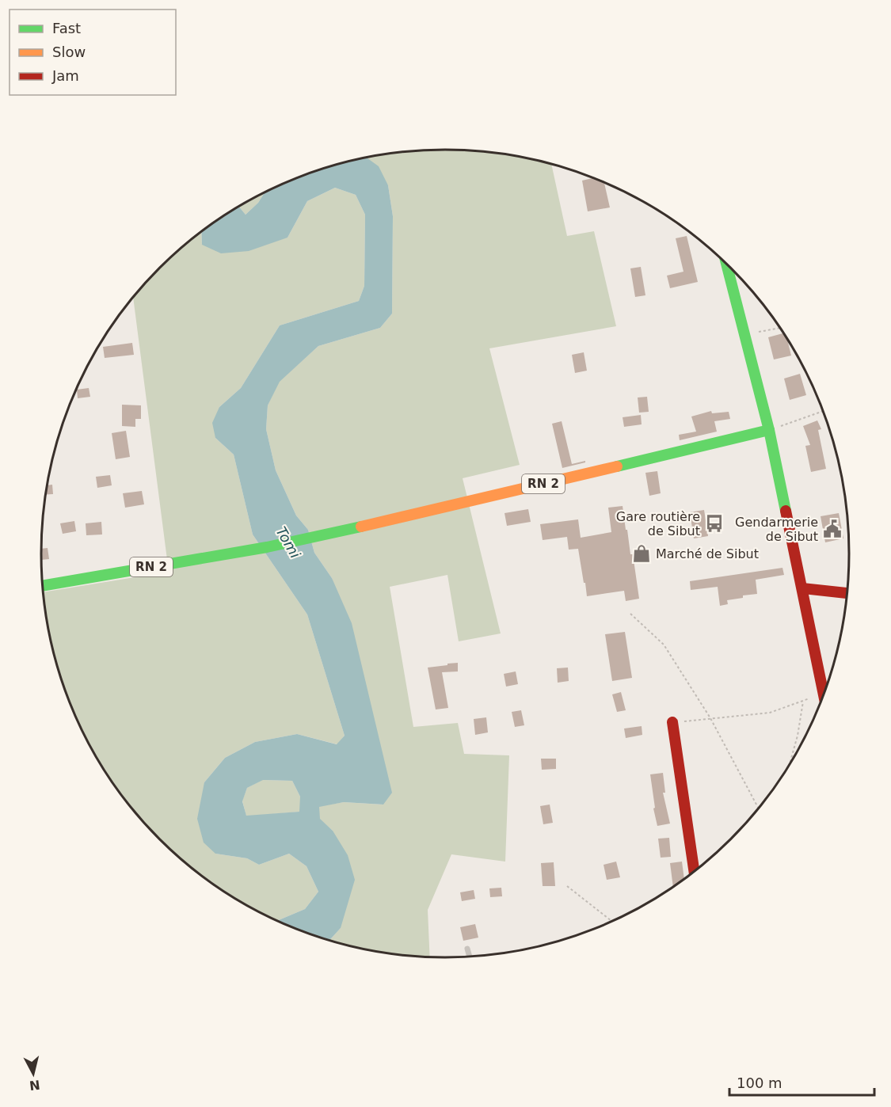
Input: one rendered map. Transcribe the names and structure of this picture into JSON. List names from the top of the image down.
{
  "streets": {
    "main road": ["RN 2"]
  },
  "water": ["Tomi"],
  "places": {
    "bus stop": ["Gare routière de Sibut"],
    "public building": ["Gendarmerie de Sibut"],
    "shop": ["Marché de Sibut"]
  },
  "legend": ["Fast", "Slow", "Jam"],
  "scale_bar": "100 m",
  "north": "bottom"
}
